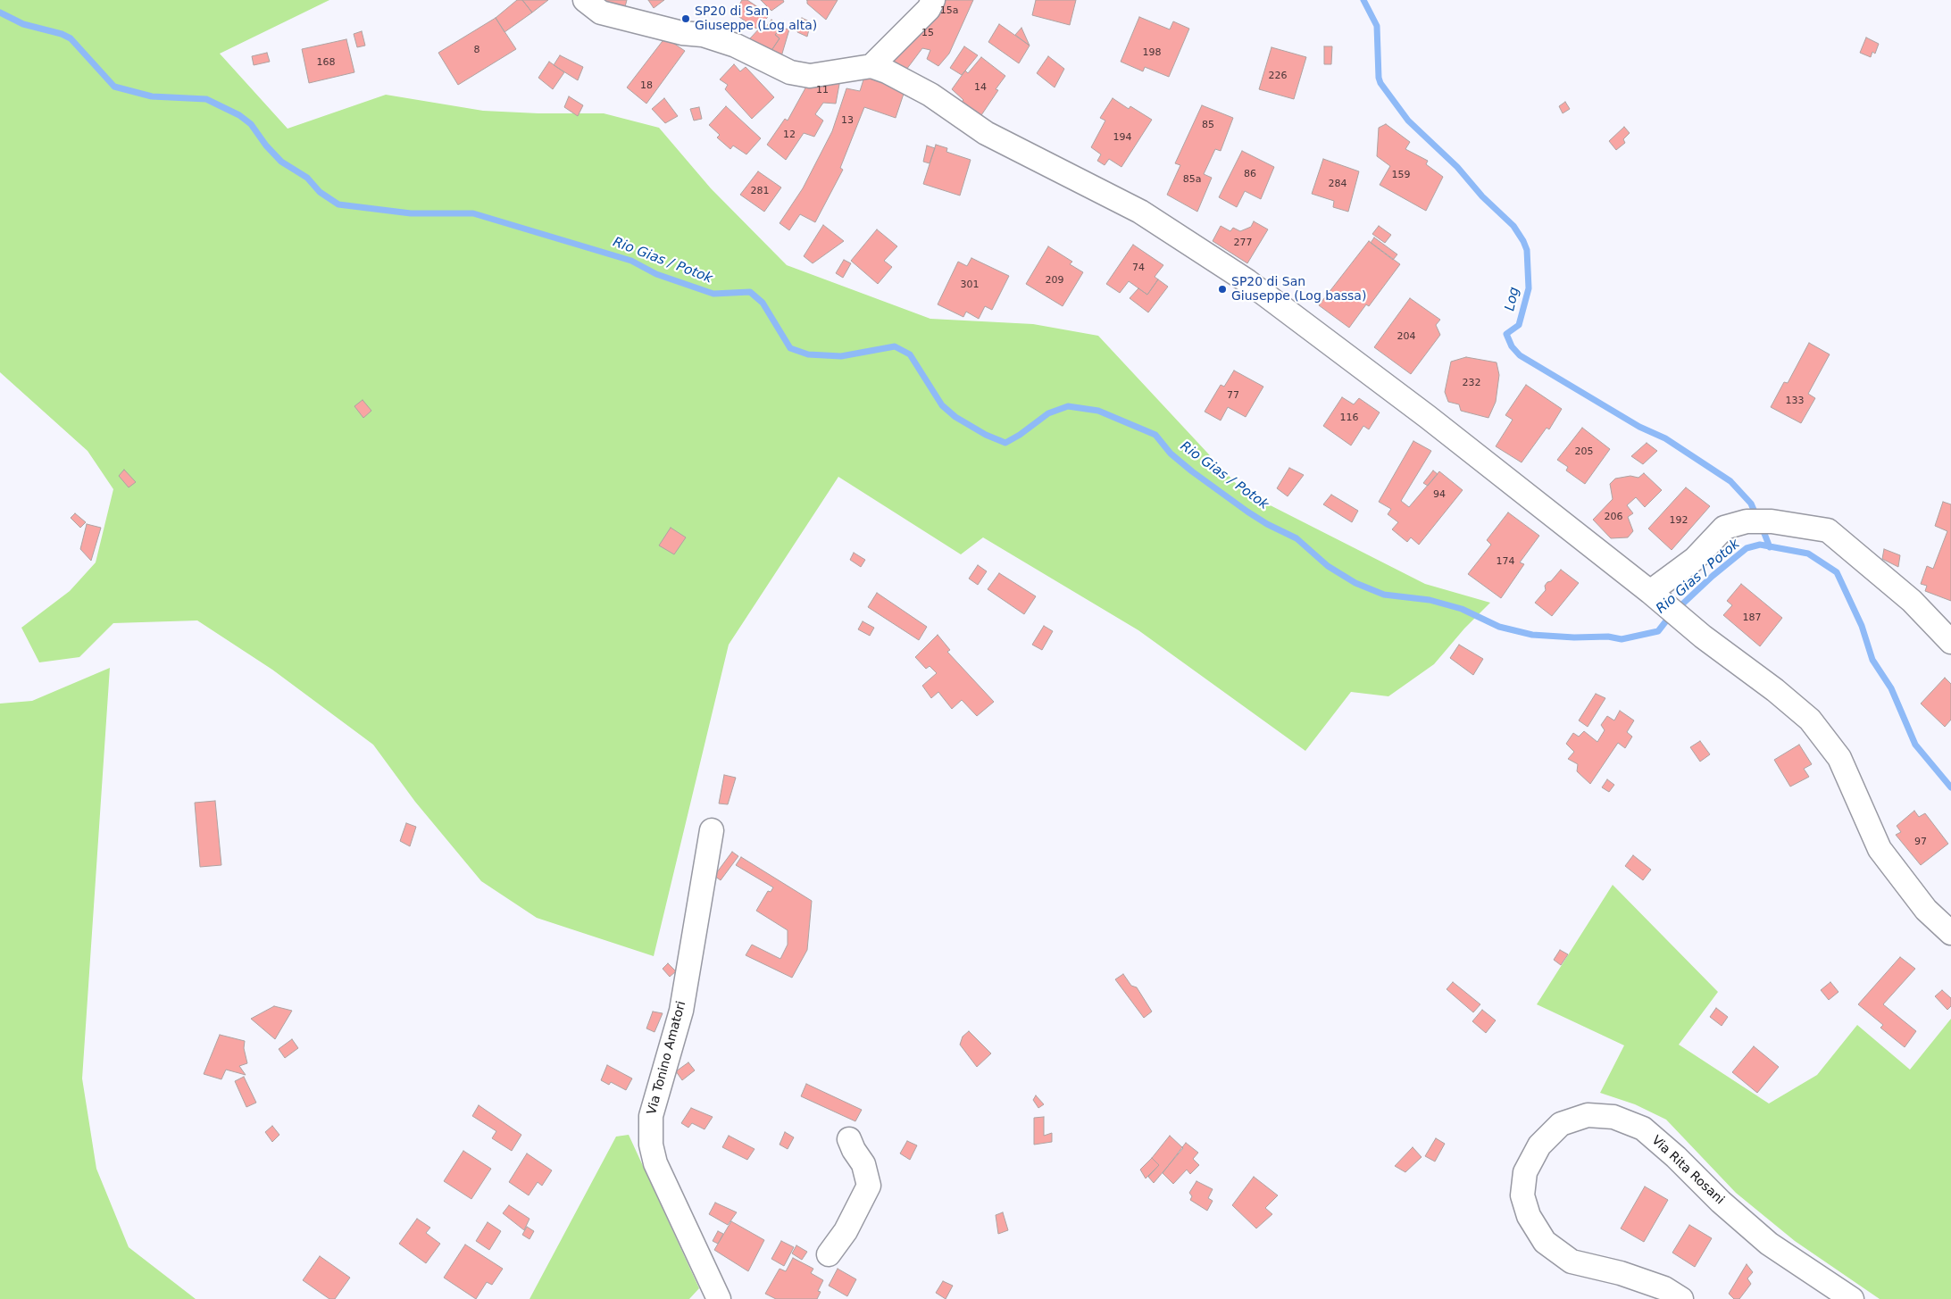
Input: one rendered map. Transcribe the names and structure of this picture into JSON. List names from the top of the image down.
{
  "streets": {
    "street": ["Via Tonino Amatori", "Via Rita Rosani"]
  },
  "water": ["Rio Gias / Potok", "Log"],
  "places": ["SP20 di San Giuseppe (Log alta)", "SP20 di San Giuseppe (Log bassa)"],
  "house_numbers": [
    "15a",
    "15",
    "8",
    "198",
    "168",
    "226",
    "18",
    "14",
    "11",
    "13",
    "85",
    "12",
    "194",
    "86",
    "159",
    "85a",
    "284",
    "281",
    "277",
    "74",
    "209",
    "301",
    "204",
    "232",
    "77",
    "133",
    "116",
    "205",
    "94",
    "206",
    "192",
    "174",
    "187",
    "97"
  ]
}
